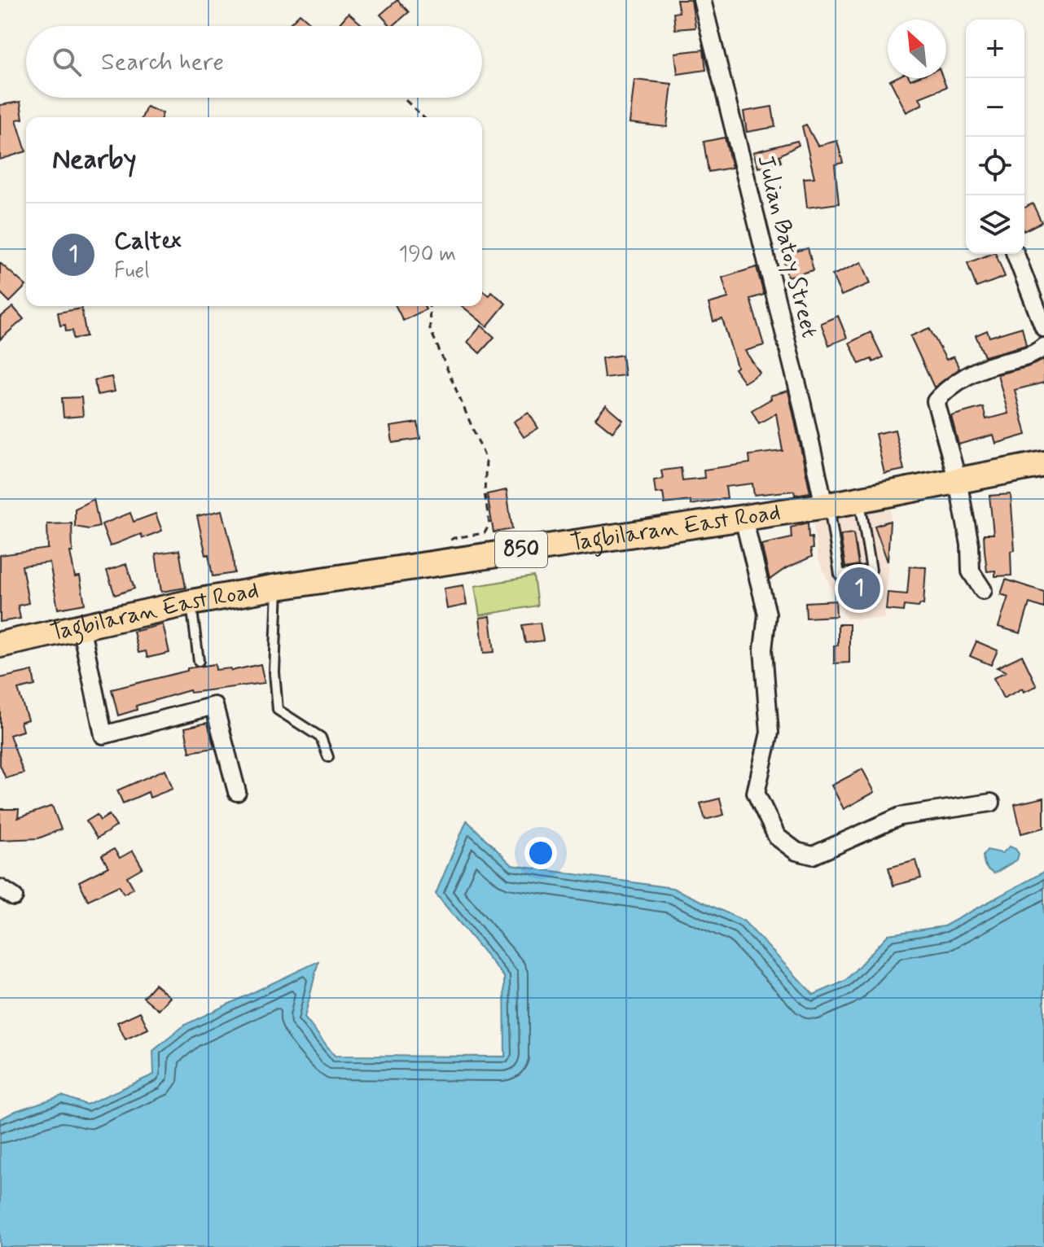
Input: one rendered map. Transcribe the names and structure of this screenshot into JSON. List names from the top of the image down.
{
  "streets": {
    "main road": ["Tagbilaran East Road", "850"],
    "street": ["Julian Batoy Street"]
  },
  "crossings": [
    ["Julian Batoy Street", "Tagbilaran East Road"]
  ],
  "north": "top left",
  "page": {
    "map_buttons": ["+", "−"],
    "search": "Search here",
    "heading": "Nearby",
    "list": [
      {
        "mark": "1",
        "name": "Caltex",
        "note": "Fuel",
        "value": "190 m"
      }
    ],
    "pins": "1"
  }
}
